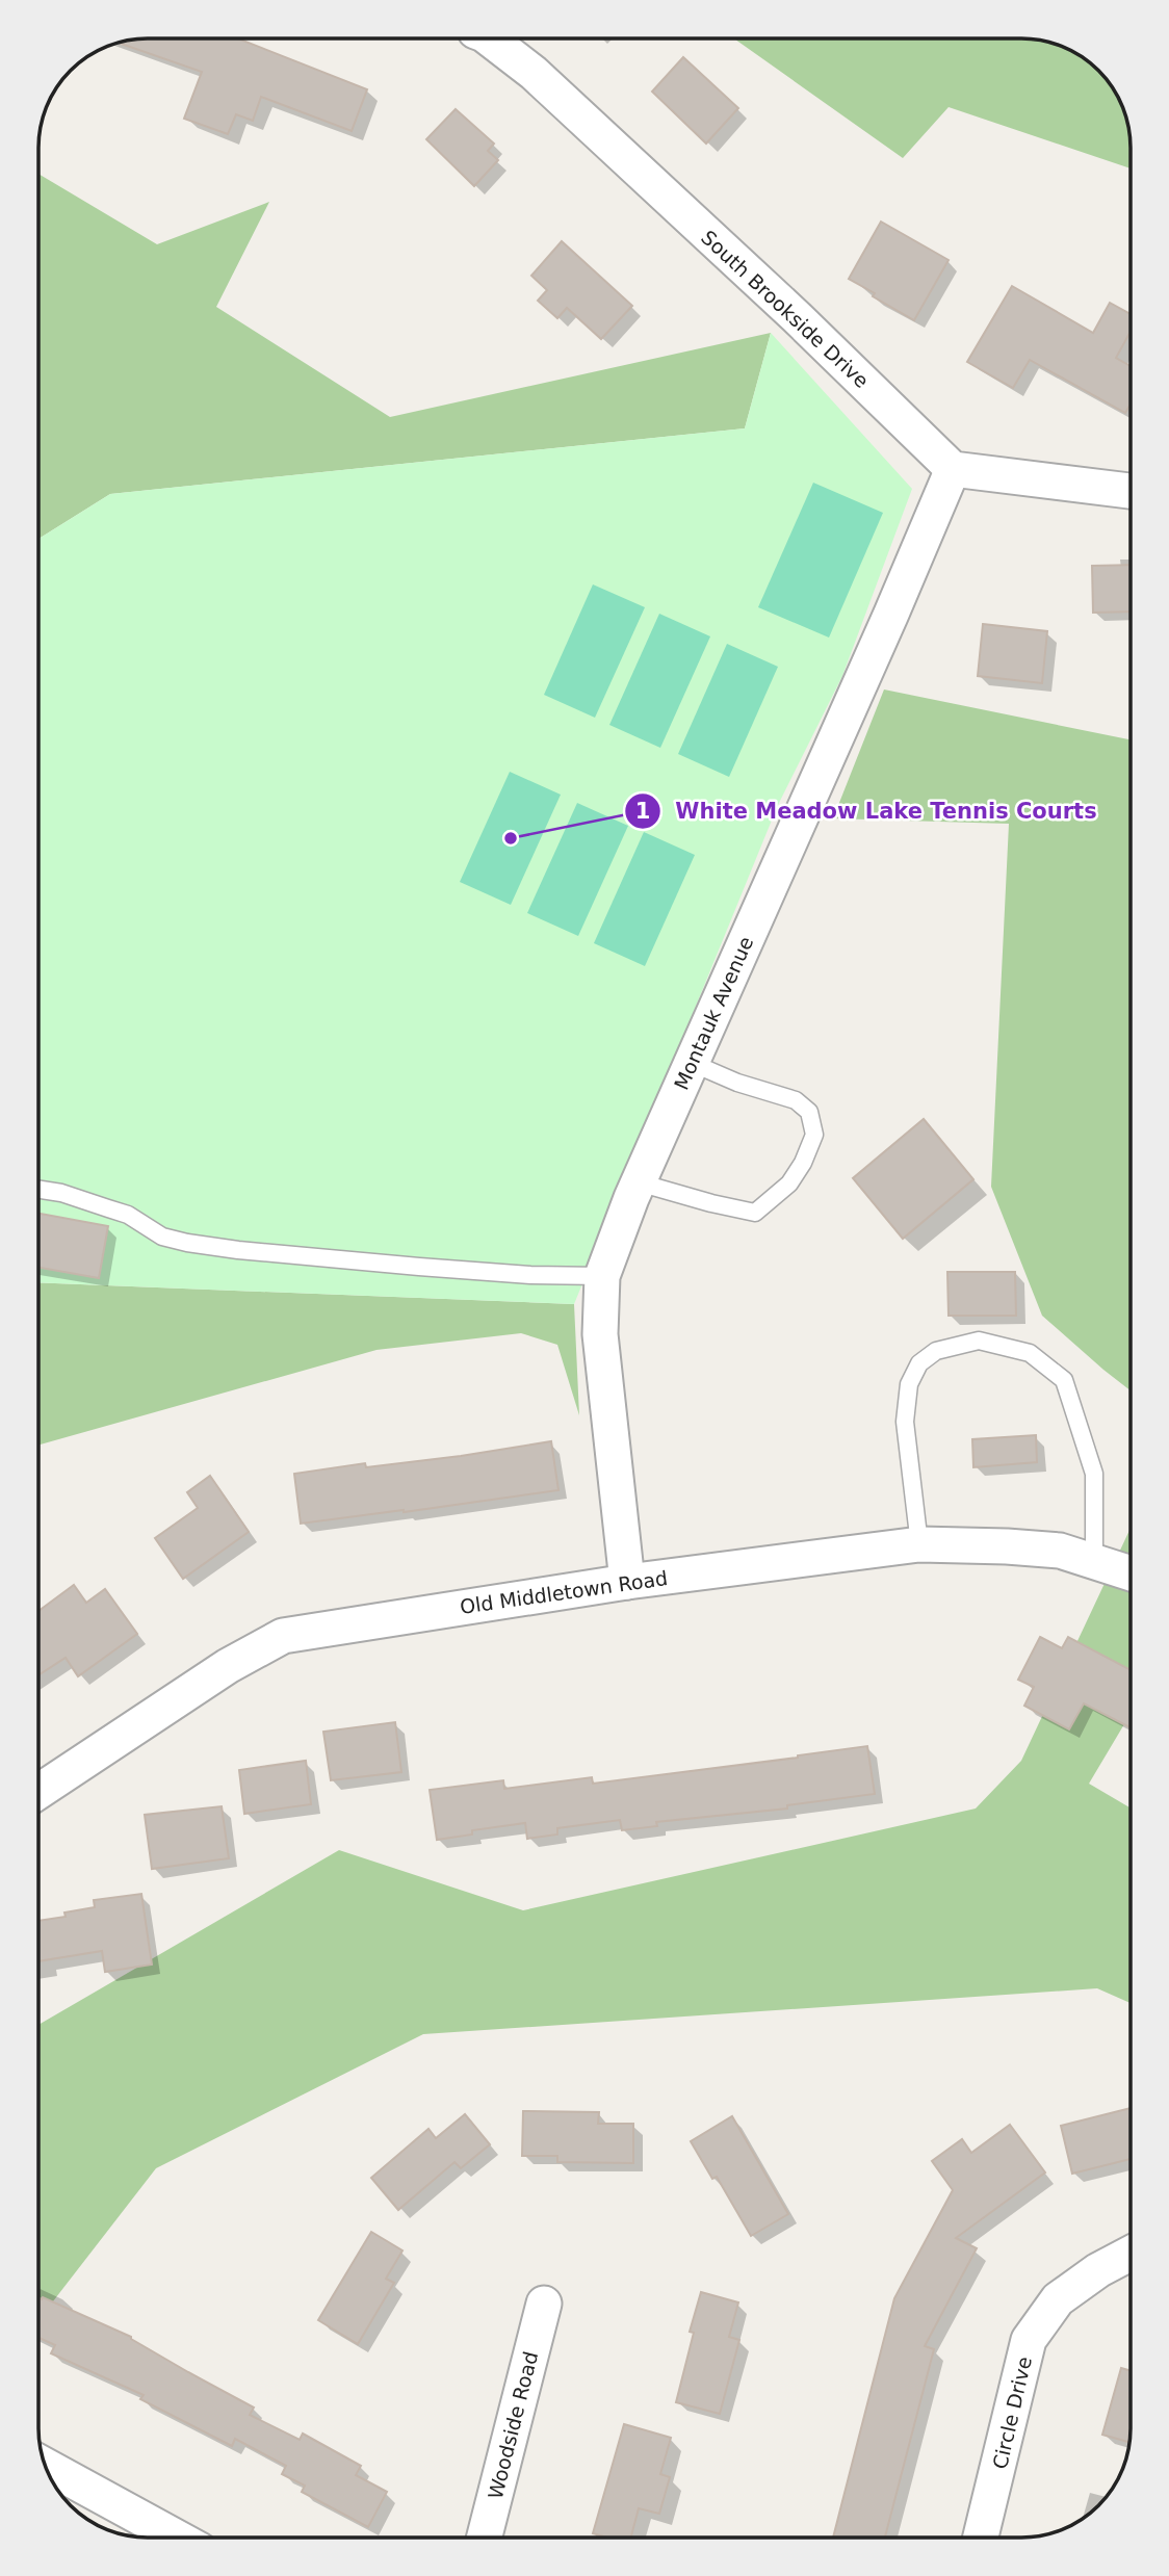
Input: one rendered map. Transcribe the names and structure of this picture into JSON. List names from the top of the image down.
{
  "streets": {
    "street": [
      "South Brookside Drive",
      "Montauk Avenue",
      "Old Middletown Road",
      "Circle Drive",
      "Woodside Road"
    ]
  },
  "crossings": [
    ["South Brookside Drive", "Montauk Avenue"],
    ["Montauk Avenue", "Old Middletown Road"]
  ],
  "places": ["White Meadow Lake Tennis Courts"]
}
